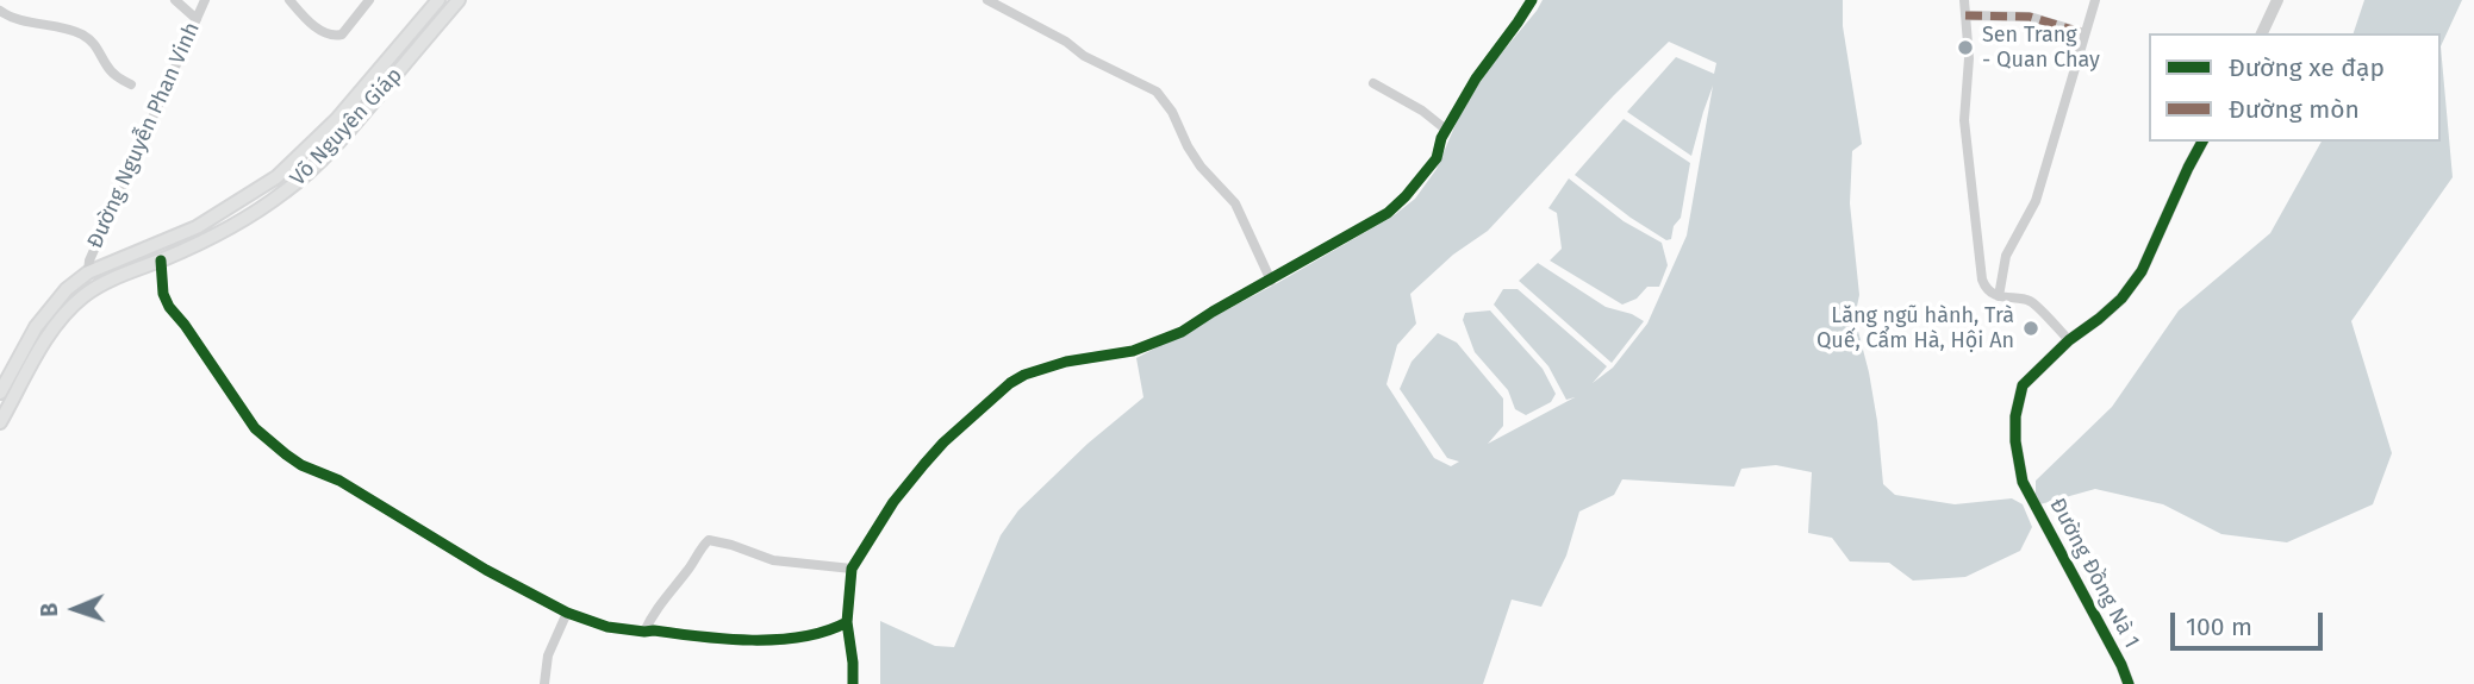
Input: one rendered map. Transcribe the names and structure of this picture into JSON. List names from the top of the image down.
{
  "streets": {
    "main road": ["Võ Nguyên Giáp"],
    "street": ["Đường Nguyễn Phan Vinh", "Đường Đồng Nà 1"]
  },
  "crossings": [
    ["Võ Nguyên Giáp", "Đường Nguyễn Phan Vinh"]
  ],
  "places": ["Sen Trang - Quan Chay", "Lăng ngũ hành, Trà Quế, Cẩm Hà, Hội An"],
  "legend": ["Đường xe đạp", "Đường mòn"],
  "scale_bar": "100 m",
  "north": "left"
}
